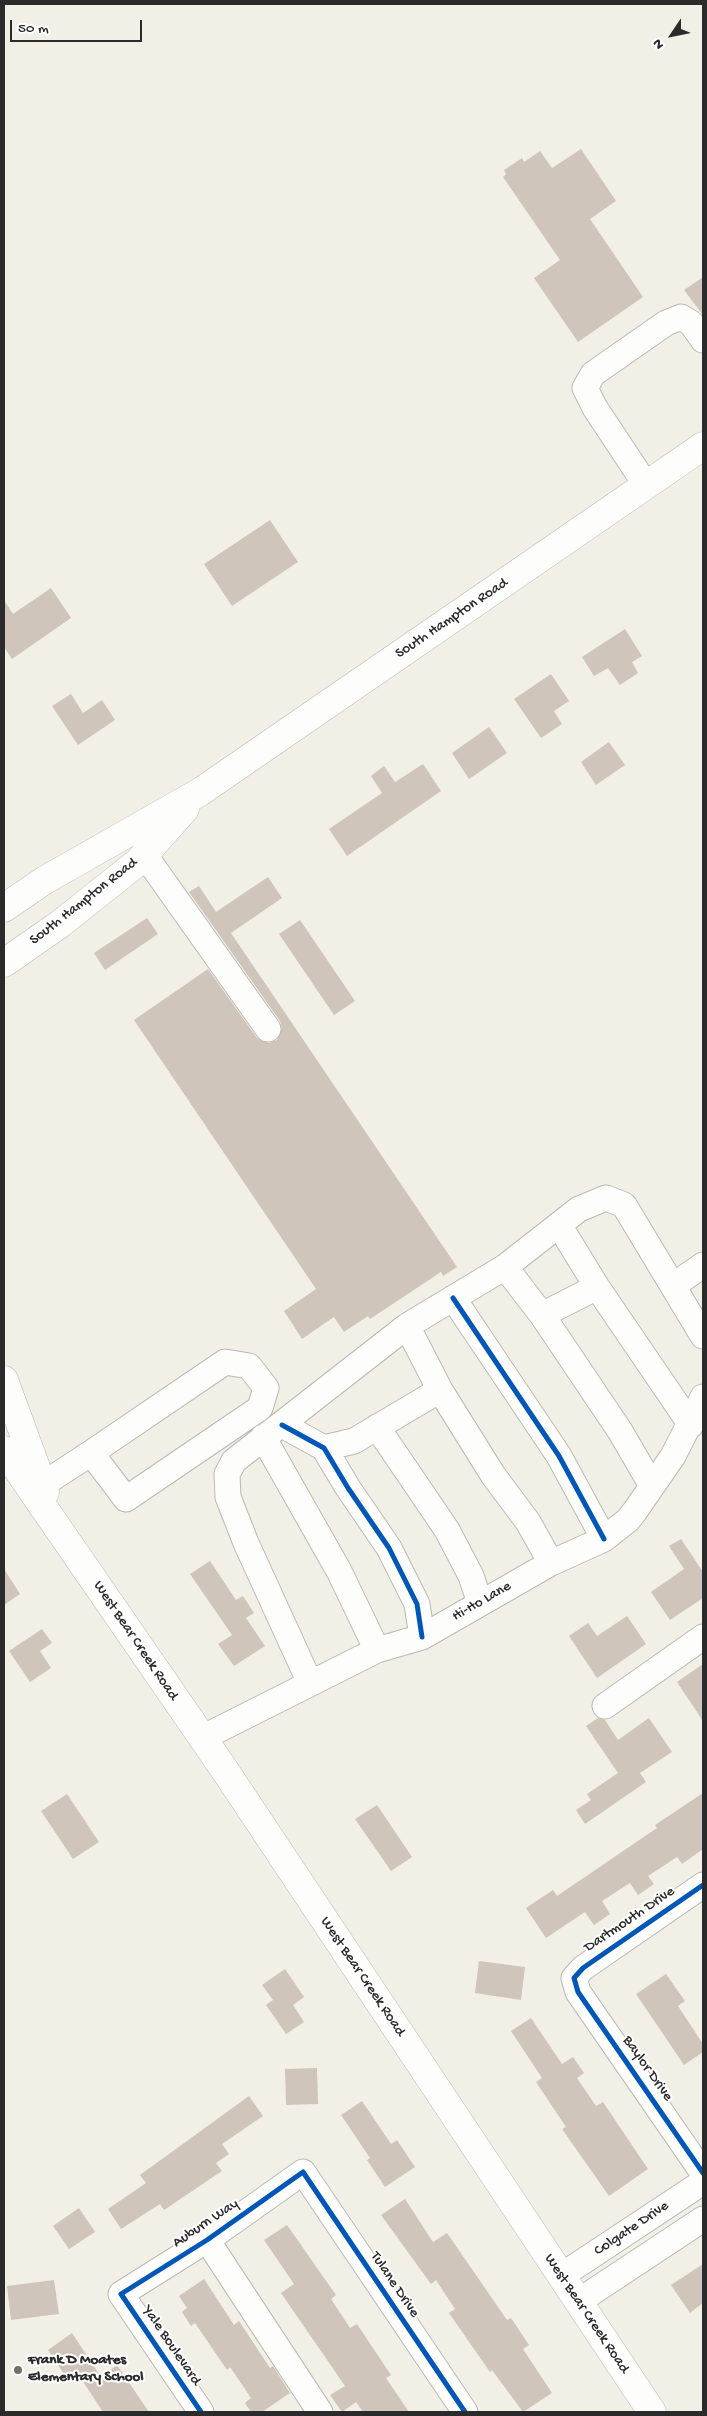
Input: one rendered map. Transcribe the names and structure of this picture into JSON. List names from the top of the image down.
{
  "streets": {
    "main road": ["South Hampton Road", "West Bear Creek Road"],
    "street": [
      "Hi-Ho Lane",
      "Dartmouth Drive",
      "Baylor Drive",
      "Auburn Way",
      "Colgate Drive",
      "Tulane Drive",
      "Yale Boulevard"
    ]
  },
  "crossings": [
    ["Hi-Ho Lane", "West Bear Creek Road"],
    ["West Bear Creek Road", "Colgate Drive"],
    ["Dartmouth Drive", "Baylor Drive"],
    ["Auburn Way", "Tulane Drive"],
    ["Auburn Way", "Yale Boulevard"]
  ],
  "places": ["Frank D Moates Elementary School"],
  "scale_bar": "50 m",
  "north": "bottom left"
}
